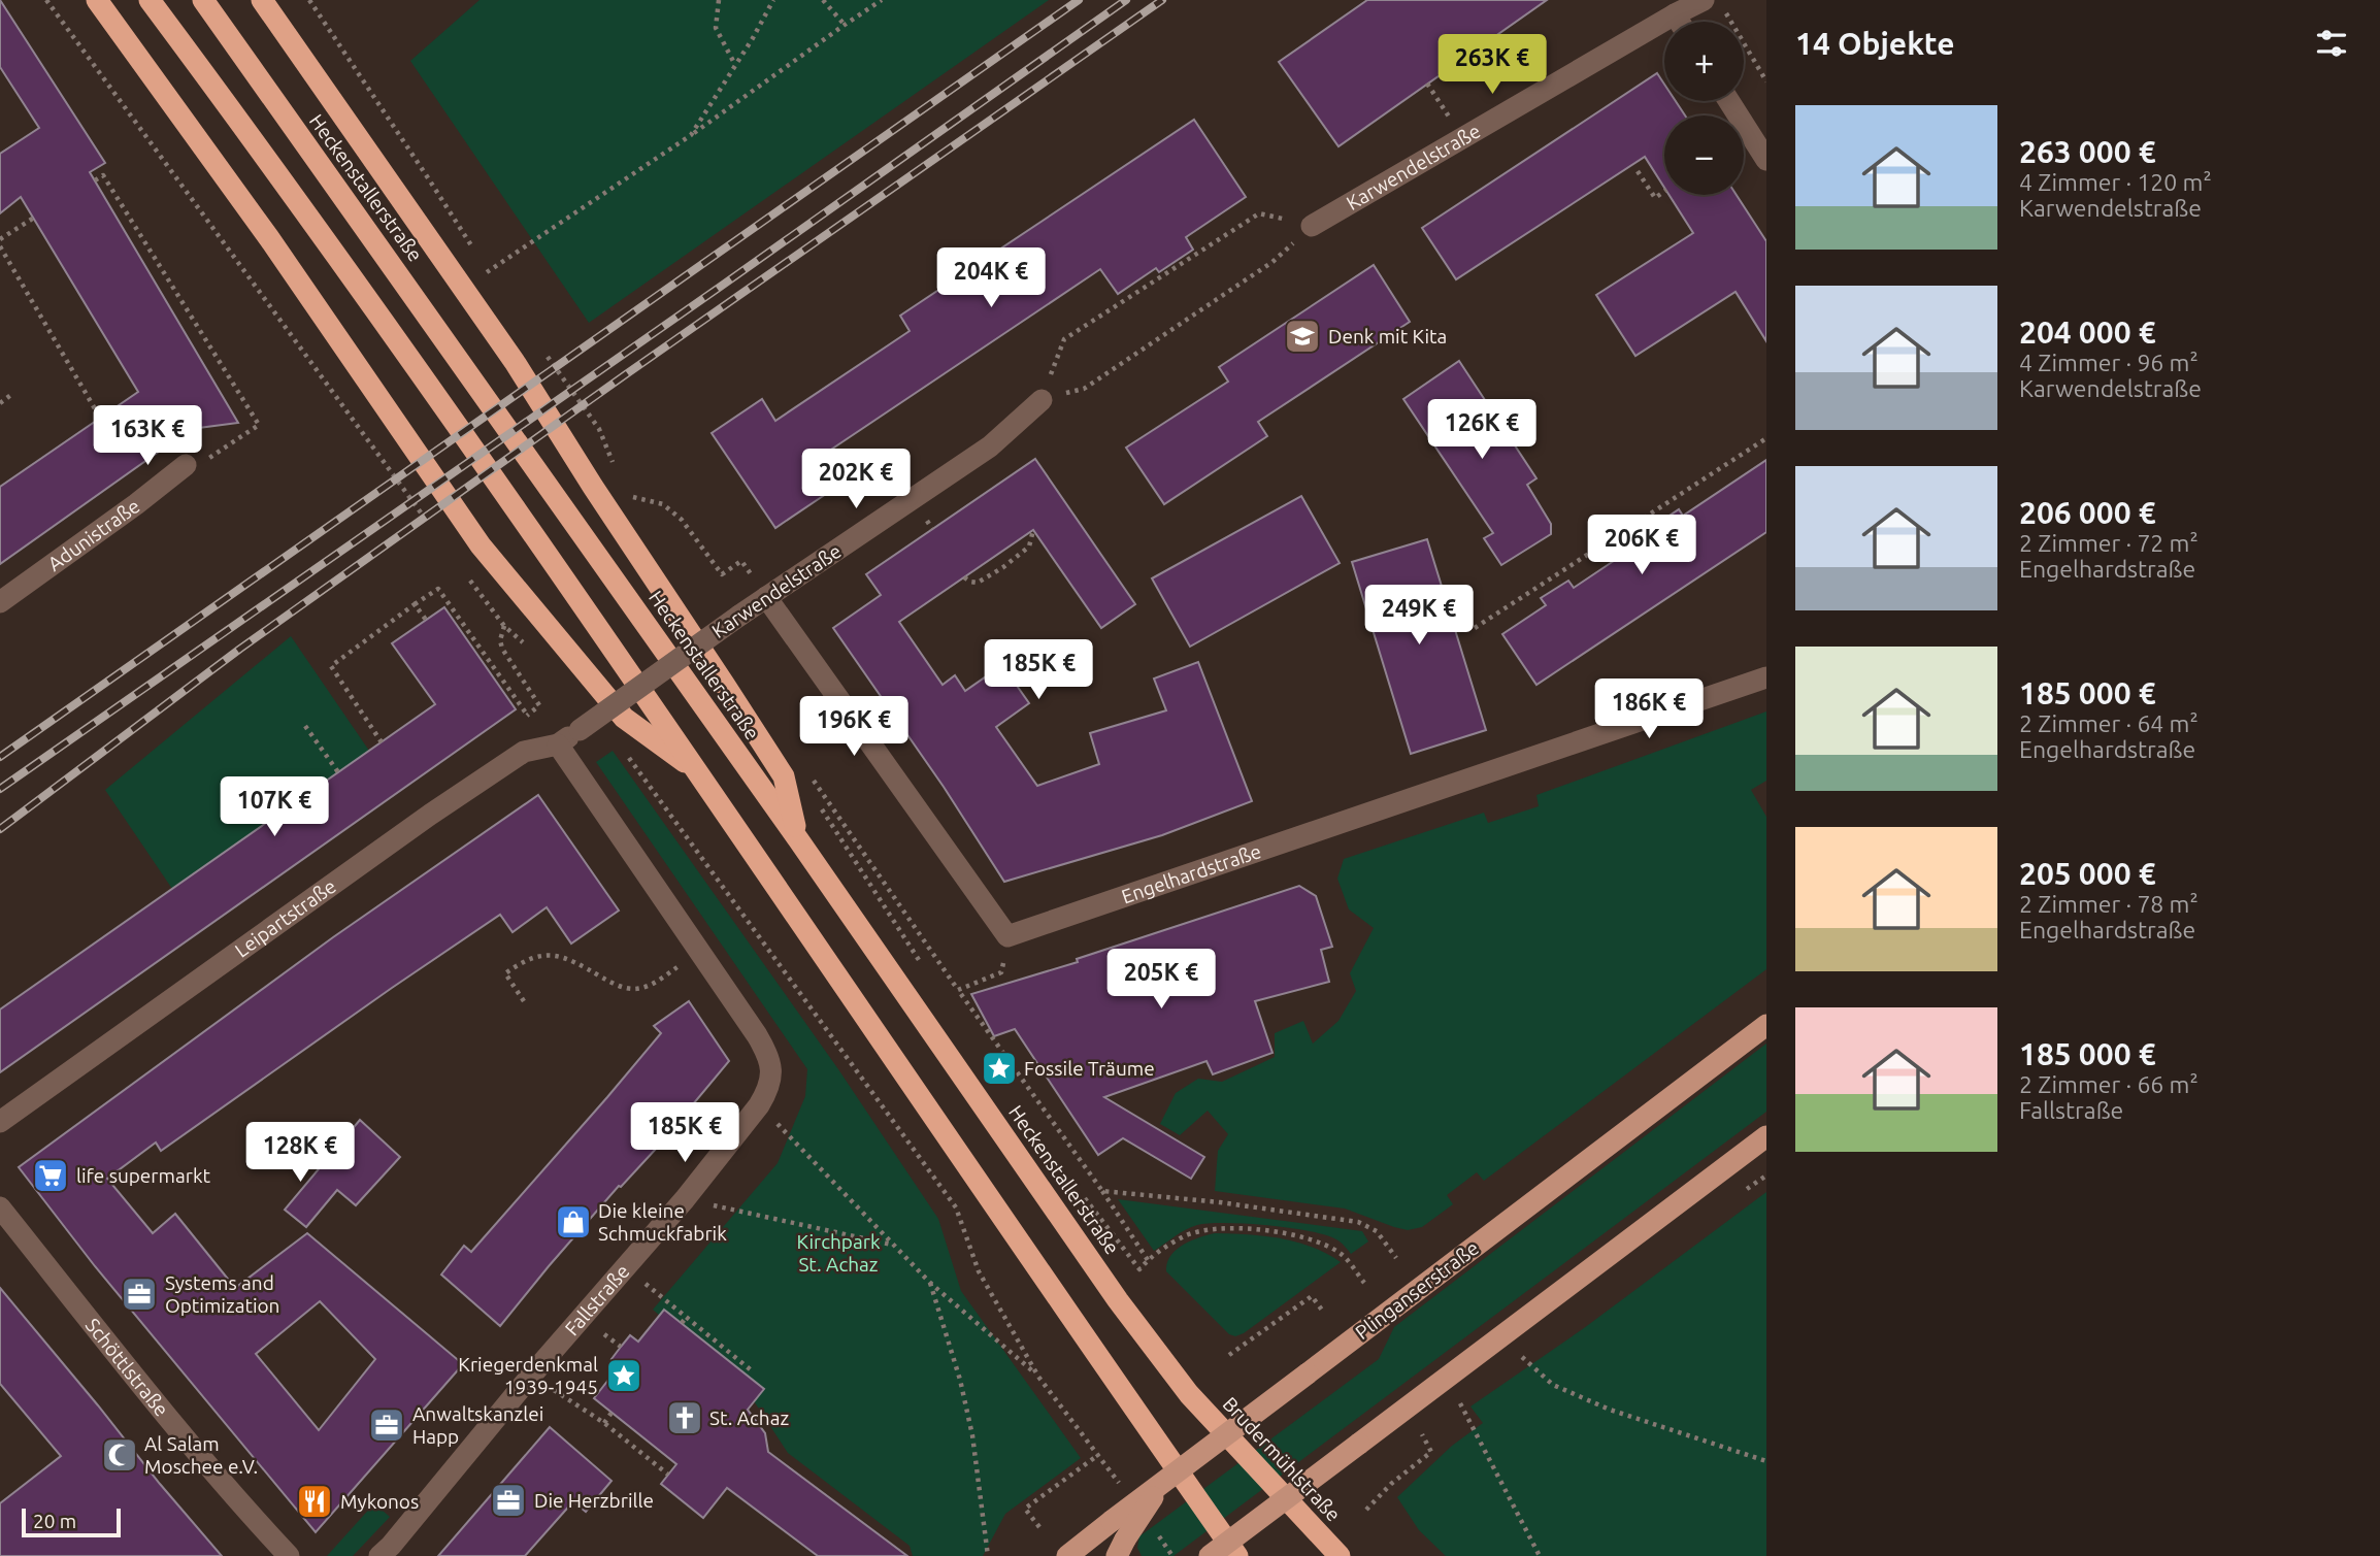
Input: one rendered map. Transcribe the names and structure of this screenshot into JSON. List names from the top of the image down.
{
  "streets": {
    "highway": ["Heckenstallerstraße", "Brudermühlstraße"],
    "main road": ["Plinganserstraße"],
    "street": [
      "Karwendelstraße",
      "Adunistraße",
      "Engelhardstraße",
      "Leipartstraße",
      "Fallstraße",
      "Schöttlstraße"
    ]
  },
  "crossings": [
    ["Karwendelstraße", "Leipartstraße"],
    ["Heckenstallerstraße", "Brudermühlstraße"],
    ["Leipartstraße", "Fallstraße"]
  ],
  "parks": ["Kirchpark St. Achaz"],
  "places": {
    "school or university": ["Denk mit Kita"],
    "place": ["Fossile Träume", "Kriegerdenkmal 1939-1945"],
    "supermarket": ["life supermarkt"],
    "shop": ["Die kleine Schmuckfabrik"],
    "office": ["Systems and Optimization", "Anwaltskanzlei Happ", "Die Herzbrille"],
    "church": ["St. Achaz"],
    "mosque": ["Al Salam Moschee e.V."],
    "restaurant": ["Mykonos"]
  },
  "scale_bar": "20 m",
  "page": {
    "heading": "14 Objekte",
    "map_buttons": ["+", "−"],
    "price": [
      "263K €",
      "204K €",
      "126K €",
      "163K €",
      "202K €",
      "206K €",
      "249K €",
      "185K €",
      "186K €",
      "196K €",
      "107K €",
      "205K €",
      "185K €",
      "128K €"
    ],
    "list": [
      {
        "name": "263 000 €",
        "note": "4 Zimmer · 120 m² · Karwendelstraße"
      },
      {
        "name": "204 000 €",
        "note": "4 Zimmer · 96 m² · Karwendelstraße"
      },
      {
        "name": "206 000 €",
        "note": "2 Zimmer · 72 m² · Engelhardstraße"
      },
      {
        "name": "185 000 €",
        "note": "2 Zimmer · 64 m² · Engelhardstraße"
      },
      {
        "name": "205 000 €",
        "note": "2 Zimmer · 78 m² · Engelhardstraße"
      },
      {
        "name": "185 000 €",
        "note": "2 Zimmer · 66 m² · Fallstraße"
      }
    ],
    "scale": "20 m"
  }
}
